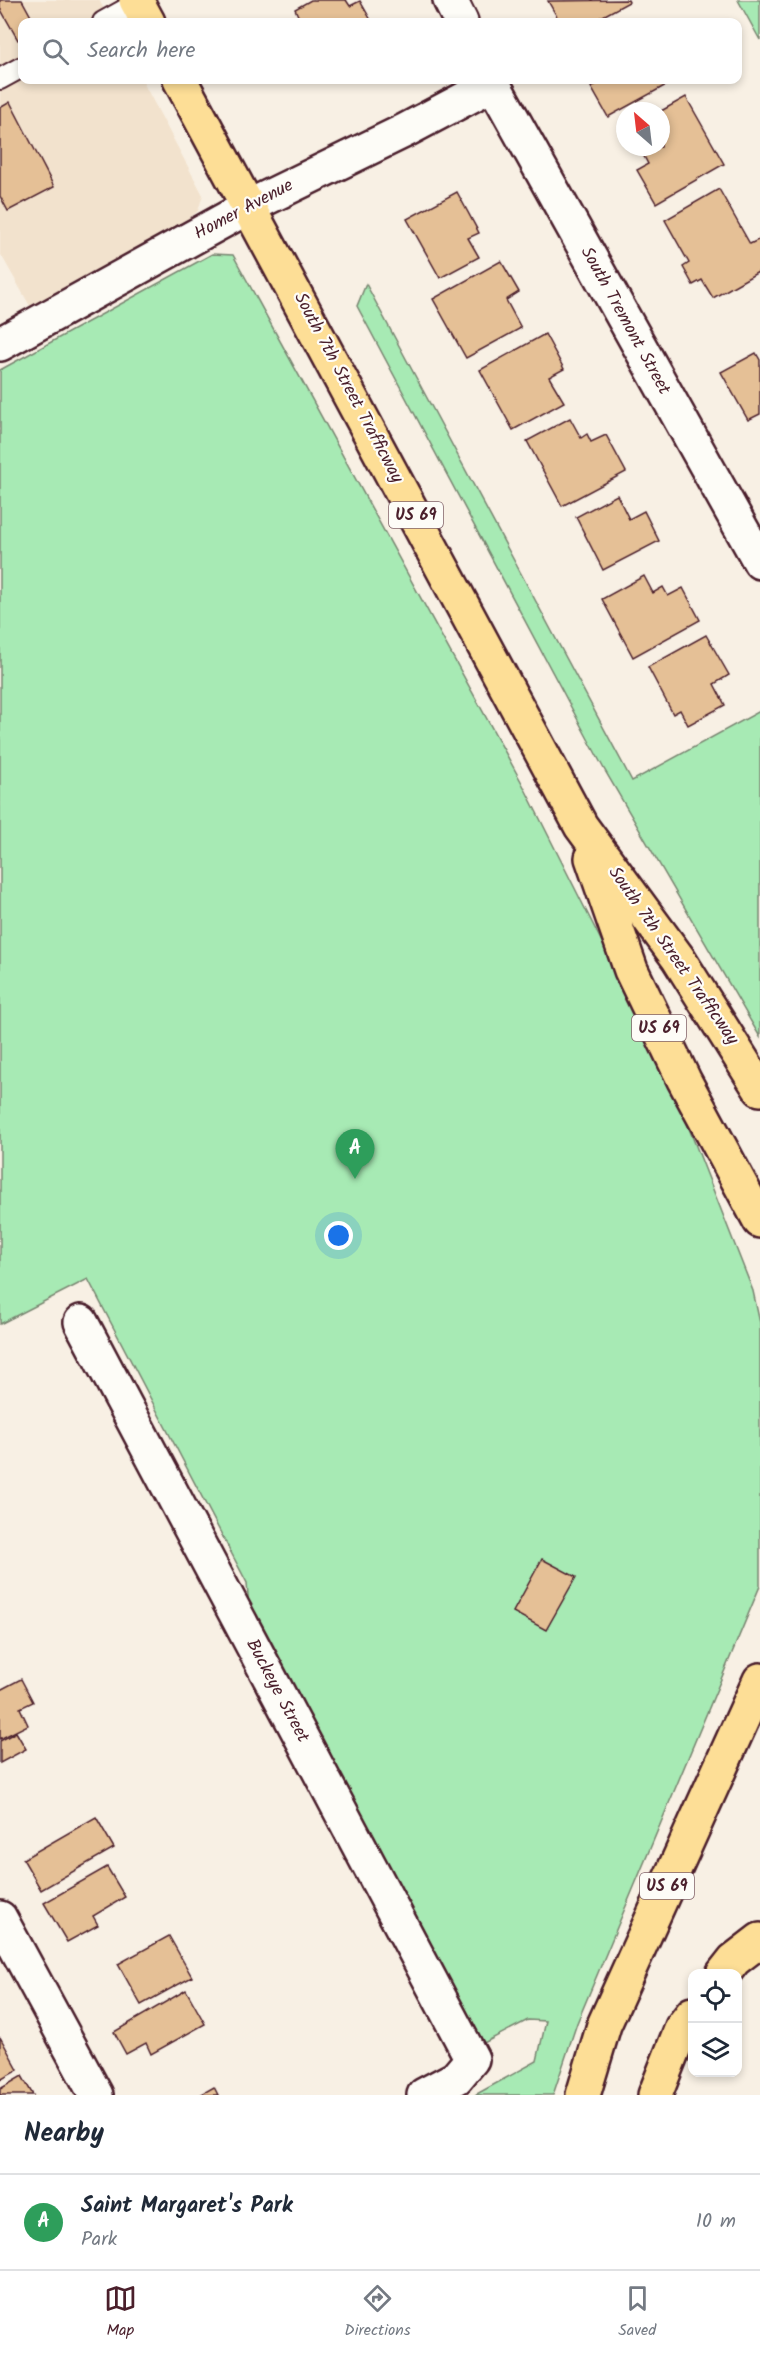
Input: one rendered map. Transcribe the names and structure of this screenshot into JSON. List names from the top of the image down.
{
  "streets": {
    "main road": ["South 7th Street Trafficway", "US 69"],
    "street": ["Homer Avenue", "South Tremont Street", "Buckeye Street"]
  },
  "crossings": [
    ["Homer Avenue", "South 7th Street Trafficway"]
  ],
  "north": "top left",
  "page": {
    "search": "Search here",
    "pins": "A",
    "heading": "Nearby",
    "list": [
      {
        "mark": "A",
        "name": "Saint Margaret's Park",
        "note": "Park",
        "value": "10 m"
      }
    ],
    "nav": ["Map", "Directions", "Saved"]
  }
}
